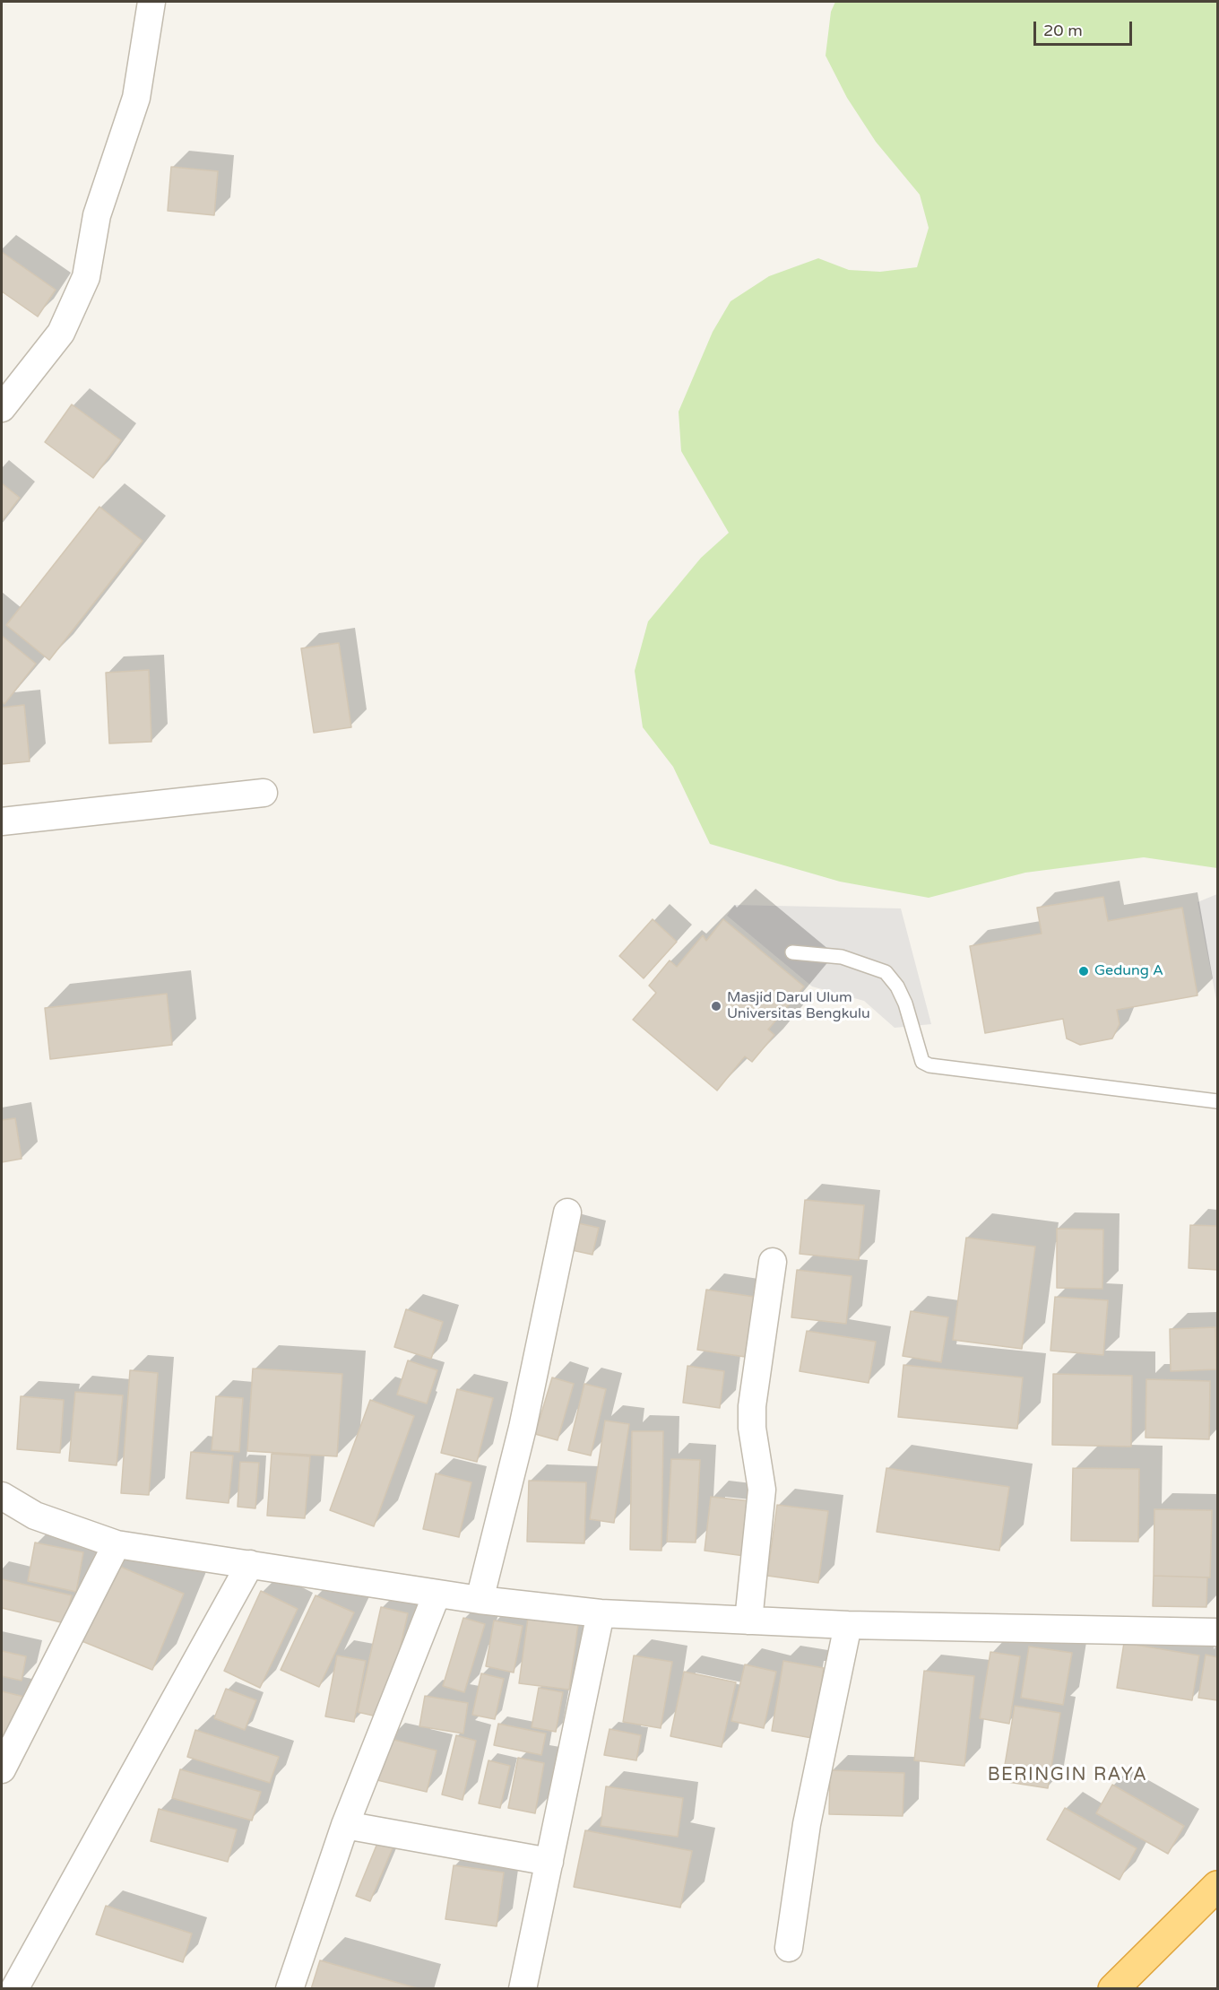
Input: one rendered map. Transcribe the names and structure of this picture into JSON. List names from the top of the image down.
{
  "districts": ["BERINGIN RAYA"],
  "places": ["Gedung A", "Masjid Darul Ulum Universitas Bengkulu"],
  "scale_bar": "20 m"
}
